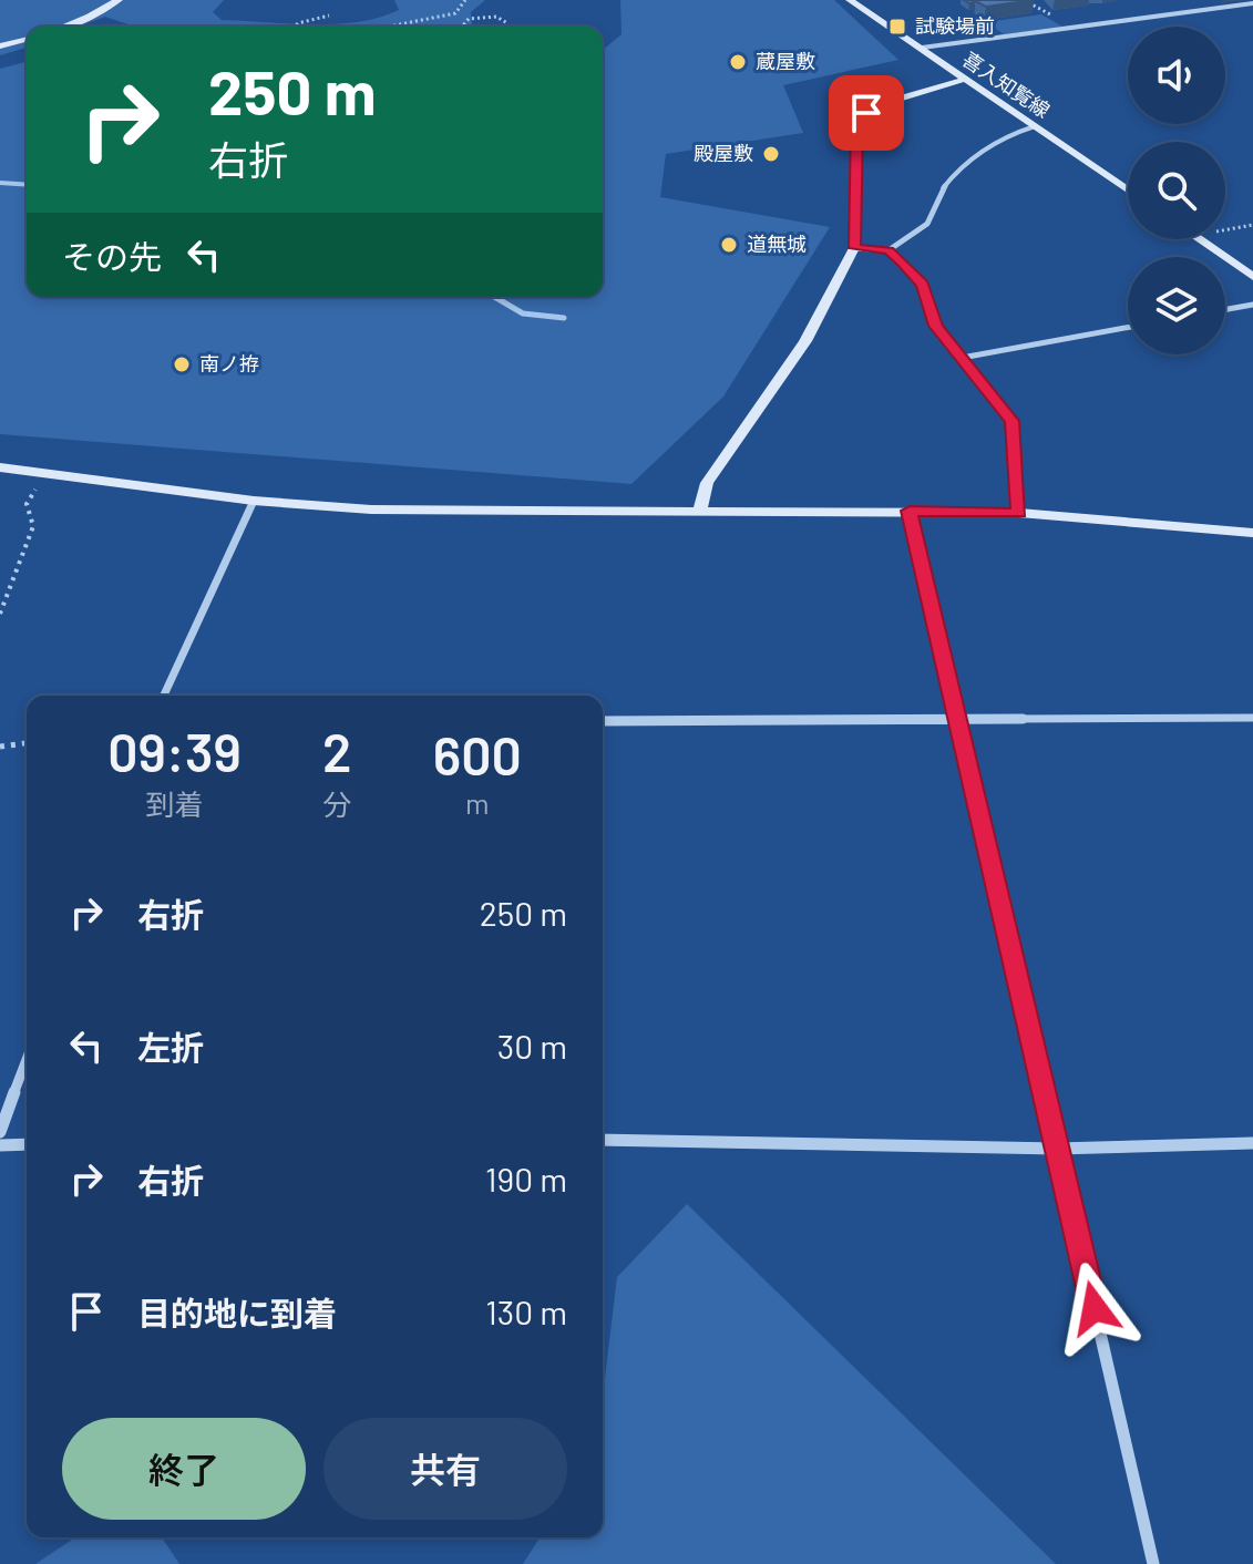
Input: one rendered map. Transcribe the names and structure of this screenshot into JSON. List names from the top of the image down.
{
  "streets": {
    "street": ["喜入知覧線"]
  },
  "places": {
    "transit": ["試験場前"],
    "other": [
      "蔵屋敷",
      "殿屋敷",
      "道無城",
      "南ノ拵"
    ]
  },
  "page": {
    "turn": ["250 m", "右折"],
    "then": "その先",
    "eta": [
      "09:39",
      "到着",
      "2",
      "分",
      "600",
      "m"
    ],
    "list": [
      {
        "name": "右折",
        "value": "250 m"
      },
      {
        "name": "左折",
        "value": "30 m"
      },
      {
        "name": "右折",
        "value": "190 m"
      },
      {
        "name": "目的地に到着",
        "value": "130 m"
      }
    ],
    "buttons": ["終了", "共有"]
  }
}
